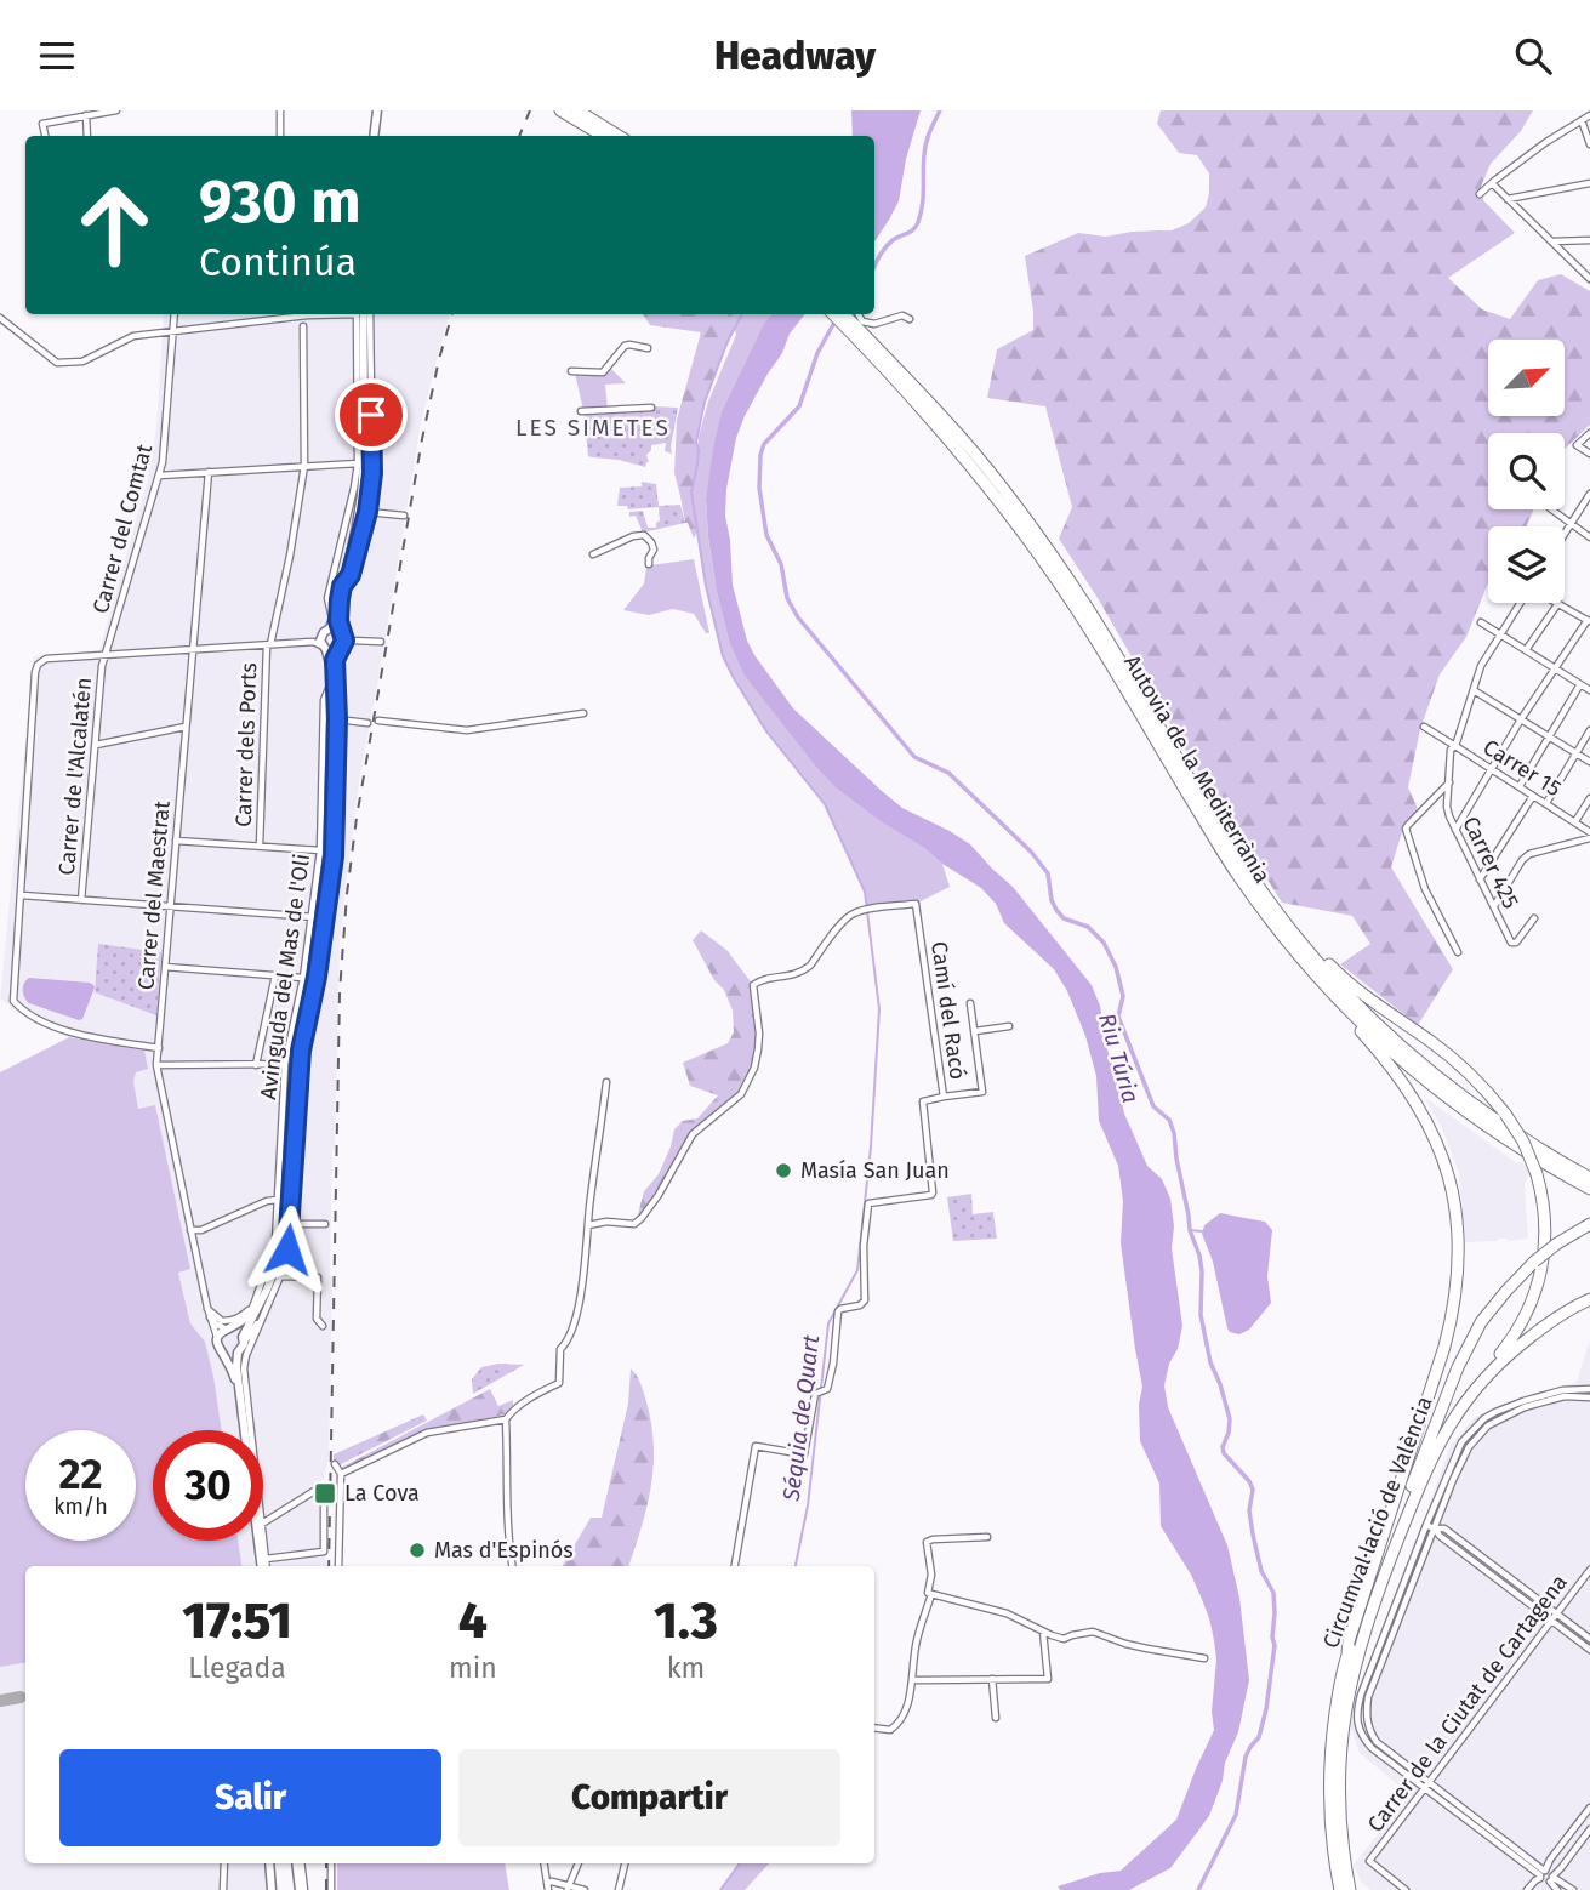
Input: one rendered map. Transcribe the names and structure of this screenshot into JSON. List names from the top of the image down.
{
  "streets": {
    "highway": ["Autovia de la Mediterrània", "Circumval·lació de València"],
    "street": [
      "Carrer del Comtat",
      "Carrer dels Ports",
      "Carrer 15",
      "Carrer de l'Alcalatén",
      "Carrer 425",
      "Carrer del Maestrat",
      "Avinguda del Mas de l'Oli",
      "Camí del Racó",
      "Carrer de la Ciutat de Cartagena"
    ]
  },
  "crossings": [
    ["Carrer del Comtat", "Carrer de l'Alcalatén"],
    ["Carrer 15", "Carrer 425"]
  ],
  "districts": ["LES SIMETES"],
  "water": ["Riu Túria", "Séquia de Quart"],
  "places": {
    "other": ["Masía San Juan", "Mas d'Espinós"],
    "transit": ["La Cova"]
  },
  "north": "top right",
  "page": {
    "header": "Headway",
    "turn": ["930 m", "Continúa"],
    "speed": "22 km/h",
    "limit": "30",
    "eta": [
      "17:51",
      "Llegada",
      "4",
      "min",
      "1.3",
      "km"
    ],
    "buttons": ["Salir", "Compartir"]
  }
}
